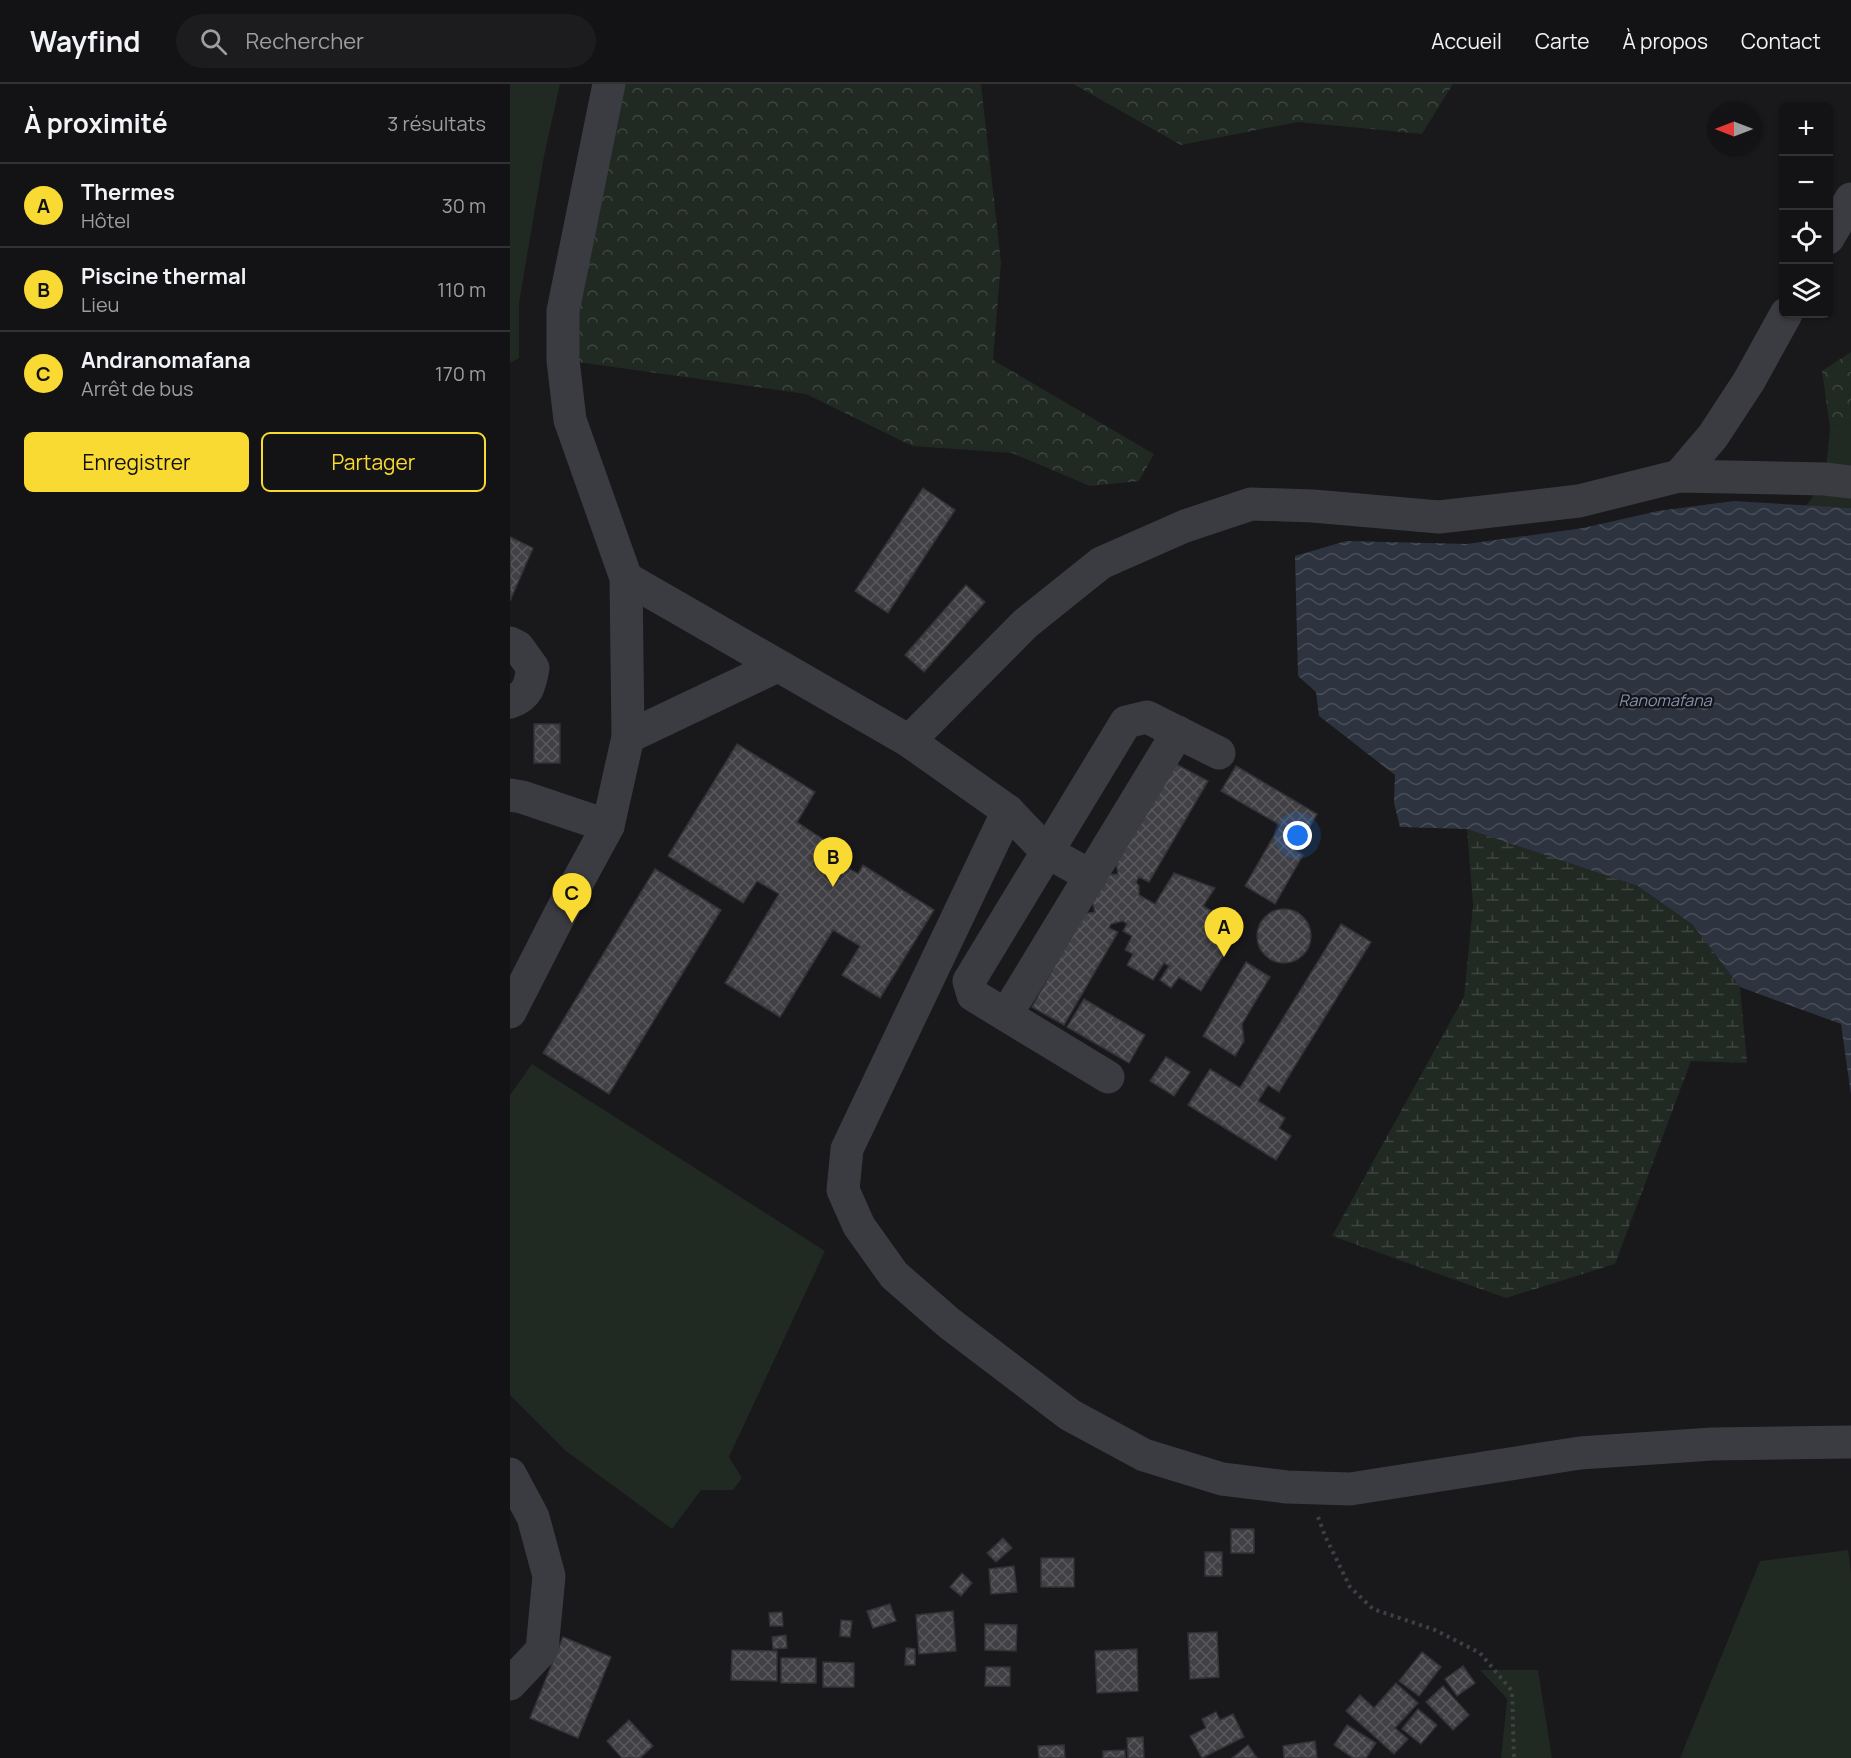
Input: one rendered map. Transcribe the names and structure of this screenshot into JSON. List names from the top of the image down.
{
  "water": ["Ranomafana"],
  "north": "left",
  "page": {
    "header": "Wayfind",
    "search": "Rechercher",
    "nav": [
      "Accueil",
      "Carte",
      "À propos",
      "Contact"
    ],
    "heading": ["À proximité", "3 résultats"],
    "map_buttons": ["+", "−"],
    "list": [
      {
        "mark": "A",
        "name": "Thermes",
        "note": "Hôtel",
        "value": "30 m"
      },
      {
        "mark": "B",
        "name": "Piscine thermal",
        "note": "Lieu",
        "value": "110 m"
      },
      {
        "mark": "C",
        "name": "Andranomafana",
        "note": "Arrêt de bus",
        "value": "170 m"
      }
    ],
    "buttons": ["Enregistrer", "Partager"],
    "pins": ["B", "C", "A"]
  }
}
